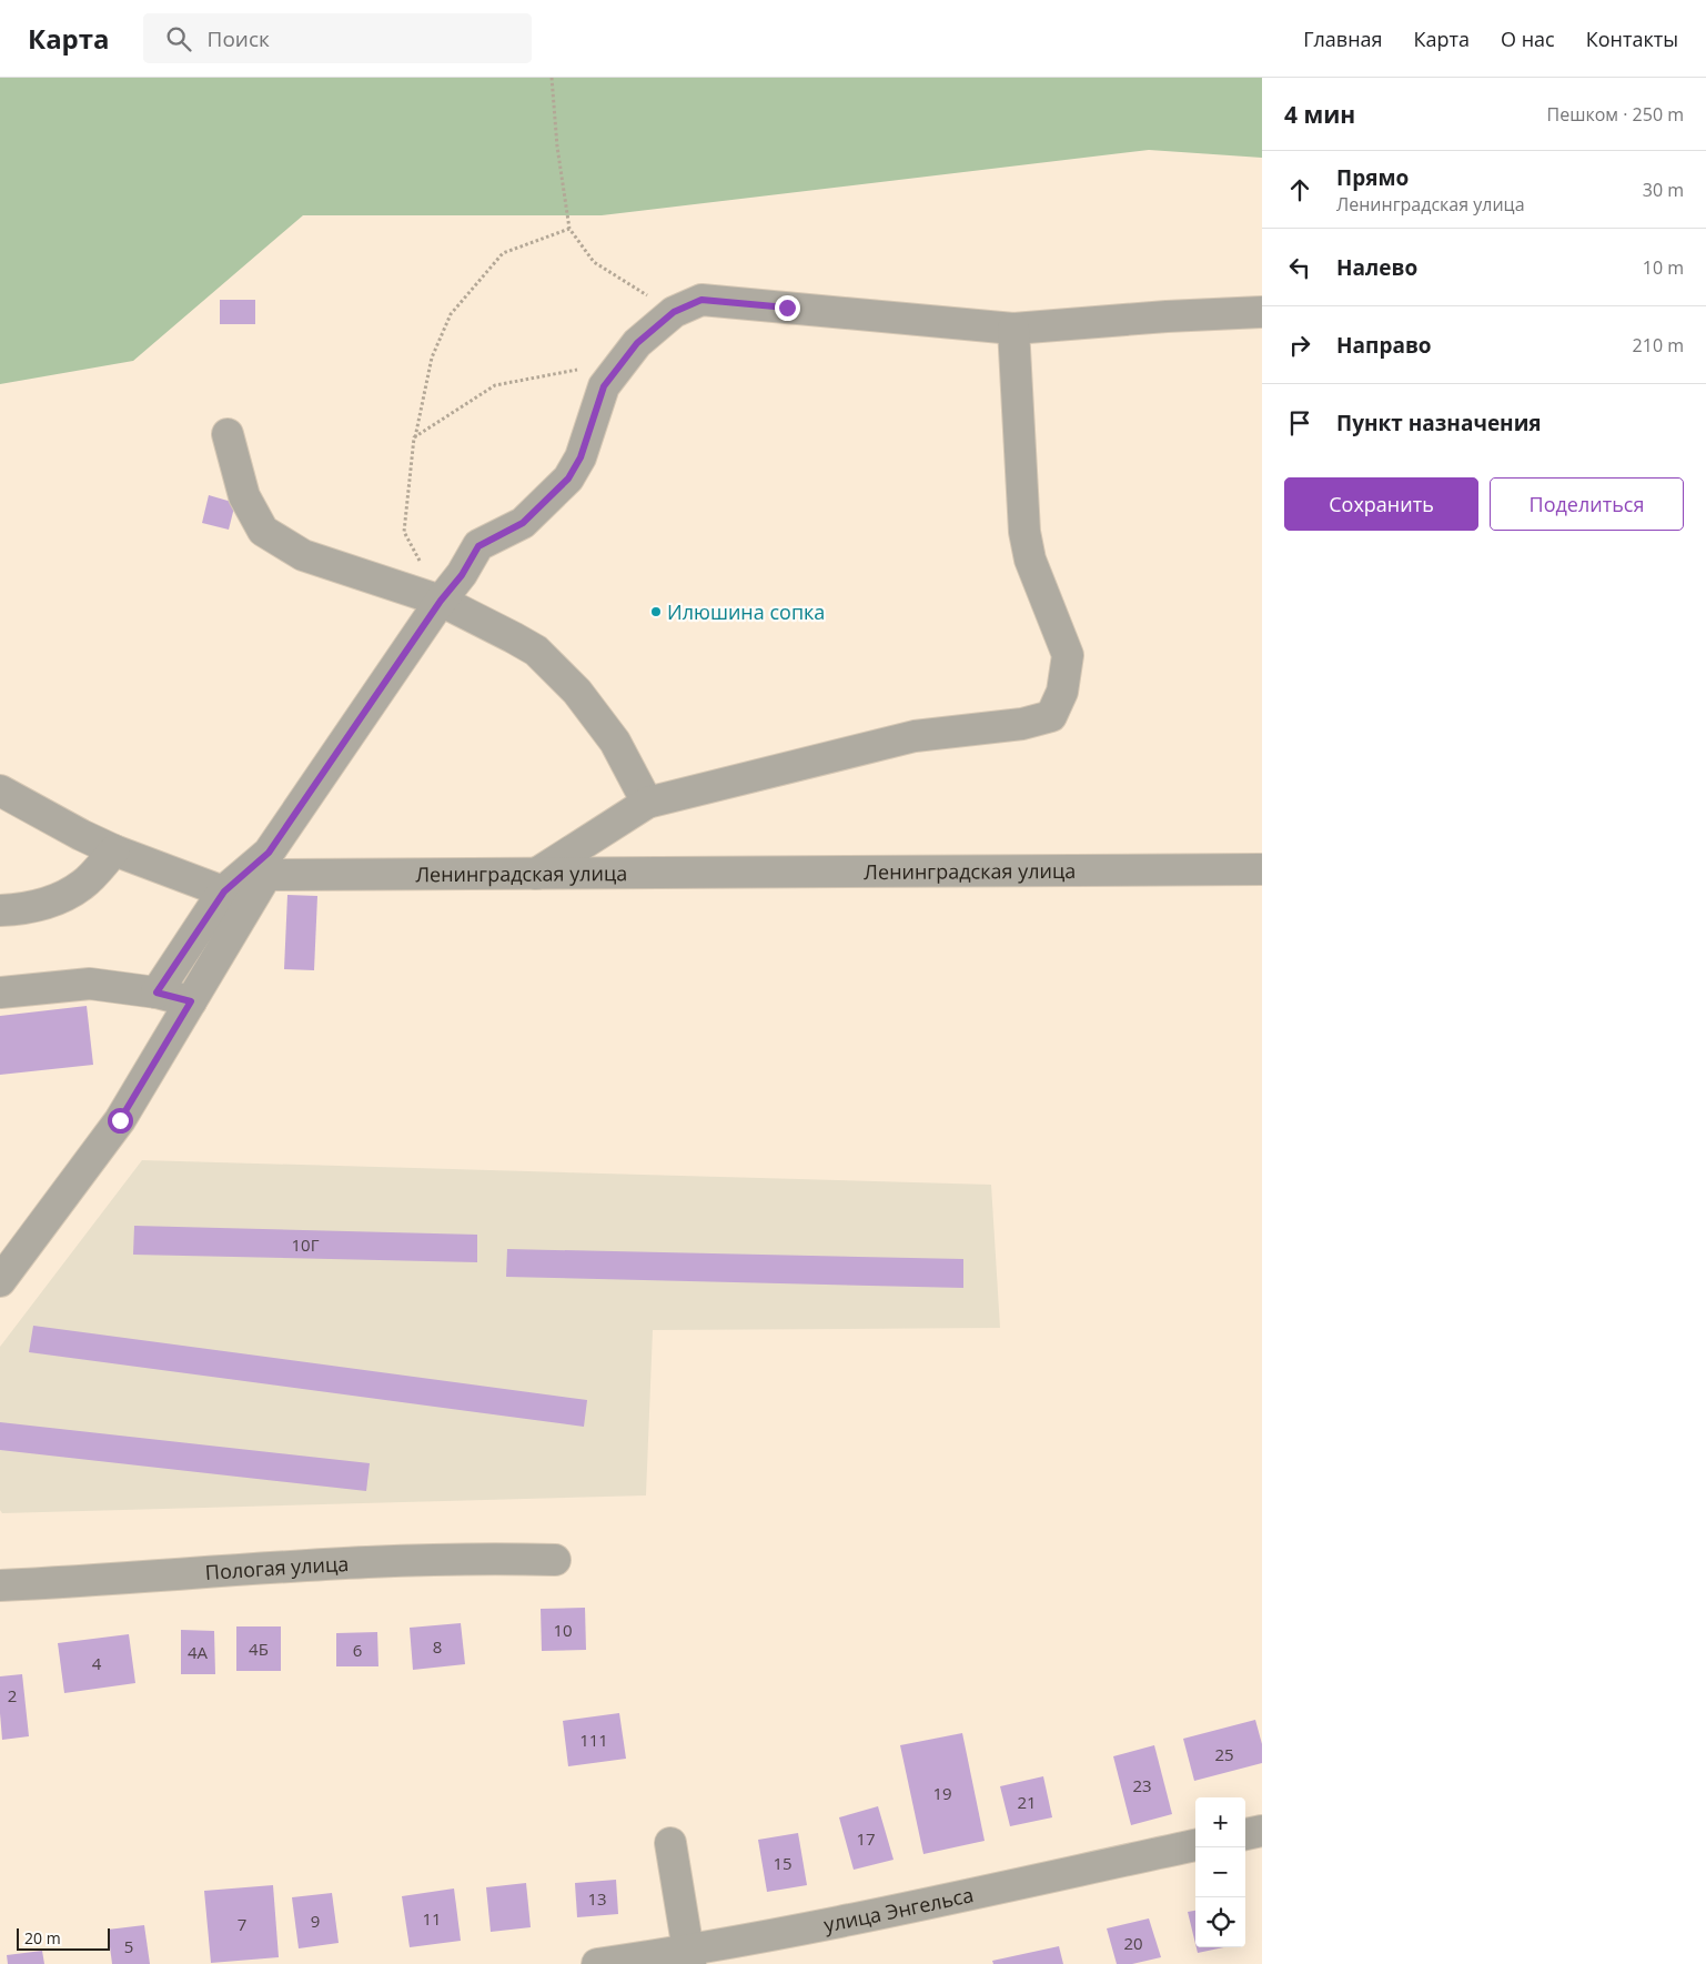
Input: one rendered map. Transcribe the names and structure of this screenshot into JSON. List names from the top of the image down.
{
  "streets": {
    "street": ["Ленинградская улица", "Пологая улица", "улица Энгельса"]
  },
  "places": ["Илюшина сопка"],
  "house_numbers": [
    "10Г",
    "10",
    "8",
    "4Б",
    "6",
    "4А",
    "4",
    "2",
    "111",
    "25",
    "23",
    "19",
    "21",
    "17",
    "15",
    "13",
    "11",
    "9",
    "7",
    "20",
    "5"
  ],
  "scale_bar": "20 m",
  "page": {
    "header": "Карта",
    "search": "Поиск",
    "nav": [
      "Главная",
      "Карта",
      "О нас",
      "Контакты"
    ],
    "heading": ["4 мин", "Пешком · 250 m"],
    "list": [
      ["Прямо", "Ленинградская улица", "30 m"],
      ["Налево", "10 m"],
      ["Направо", "210 m"],
      "Пункт назначения"
    ],
    "buttons": ["Сохранить", "Поделиться"],
    "map_buttons": ["+", "−"],
    "scale": "20 m"
  }
}
